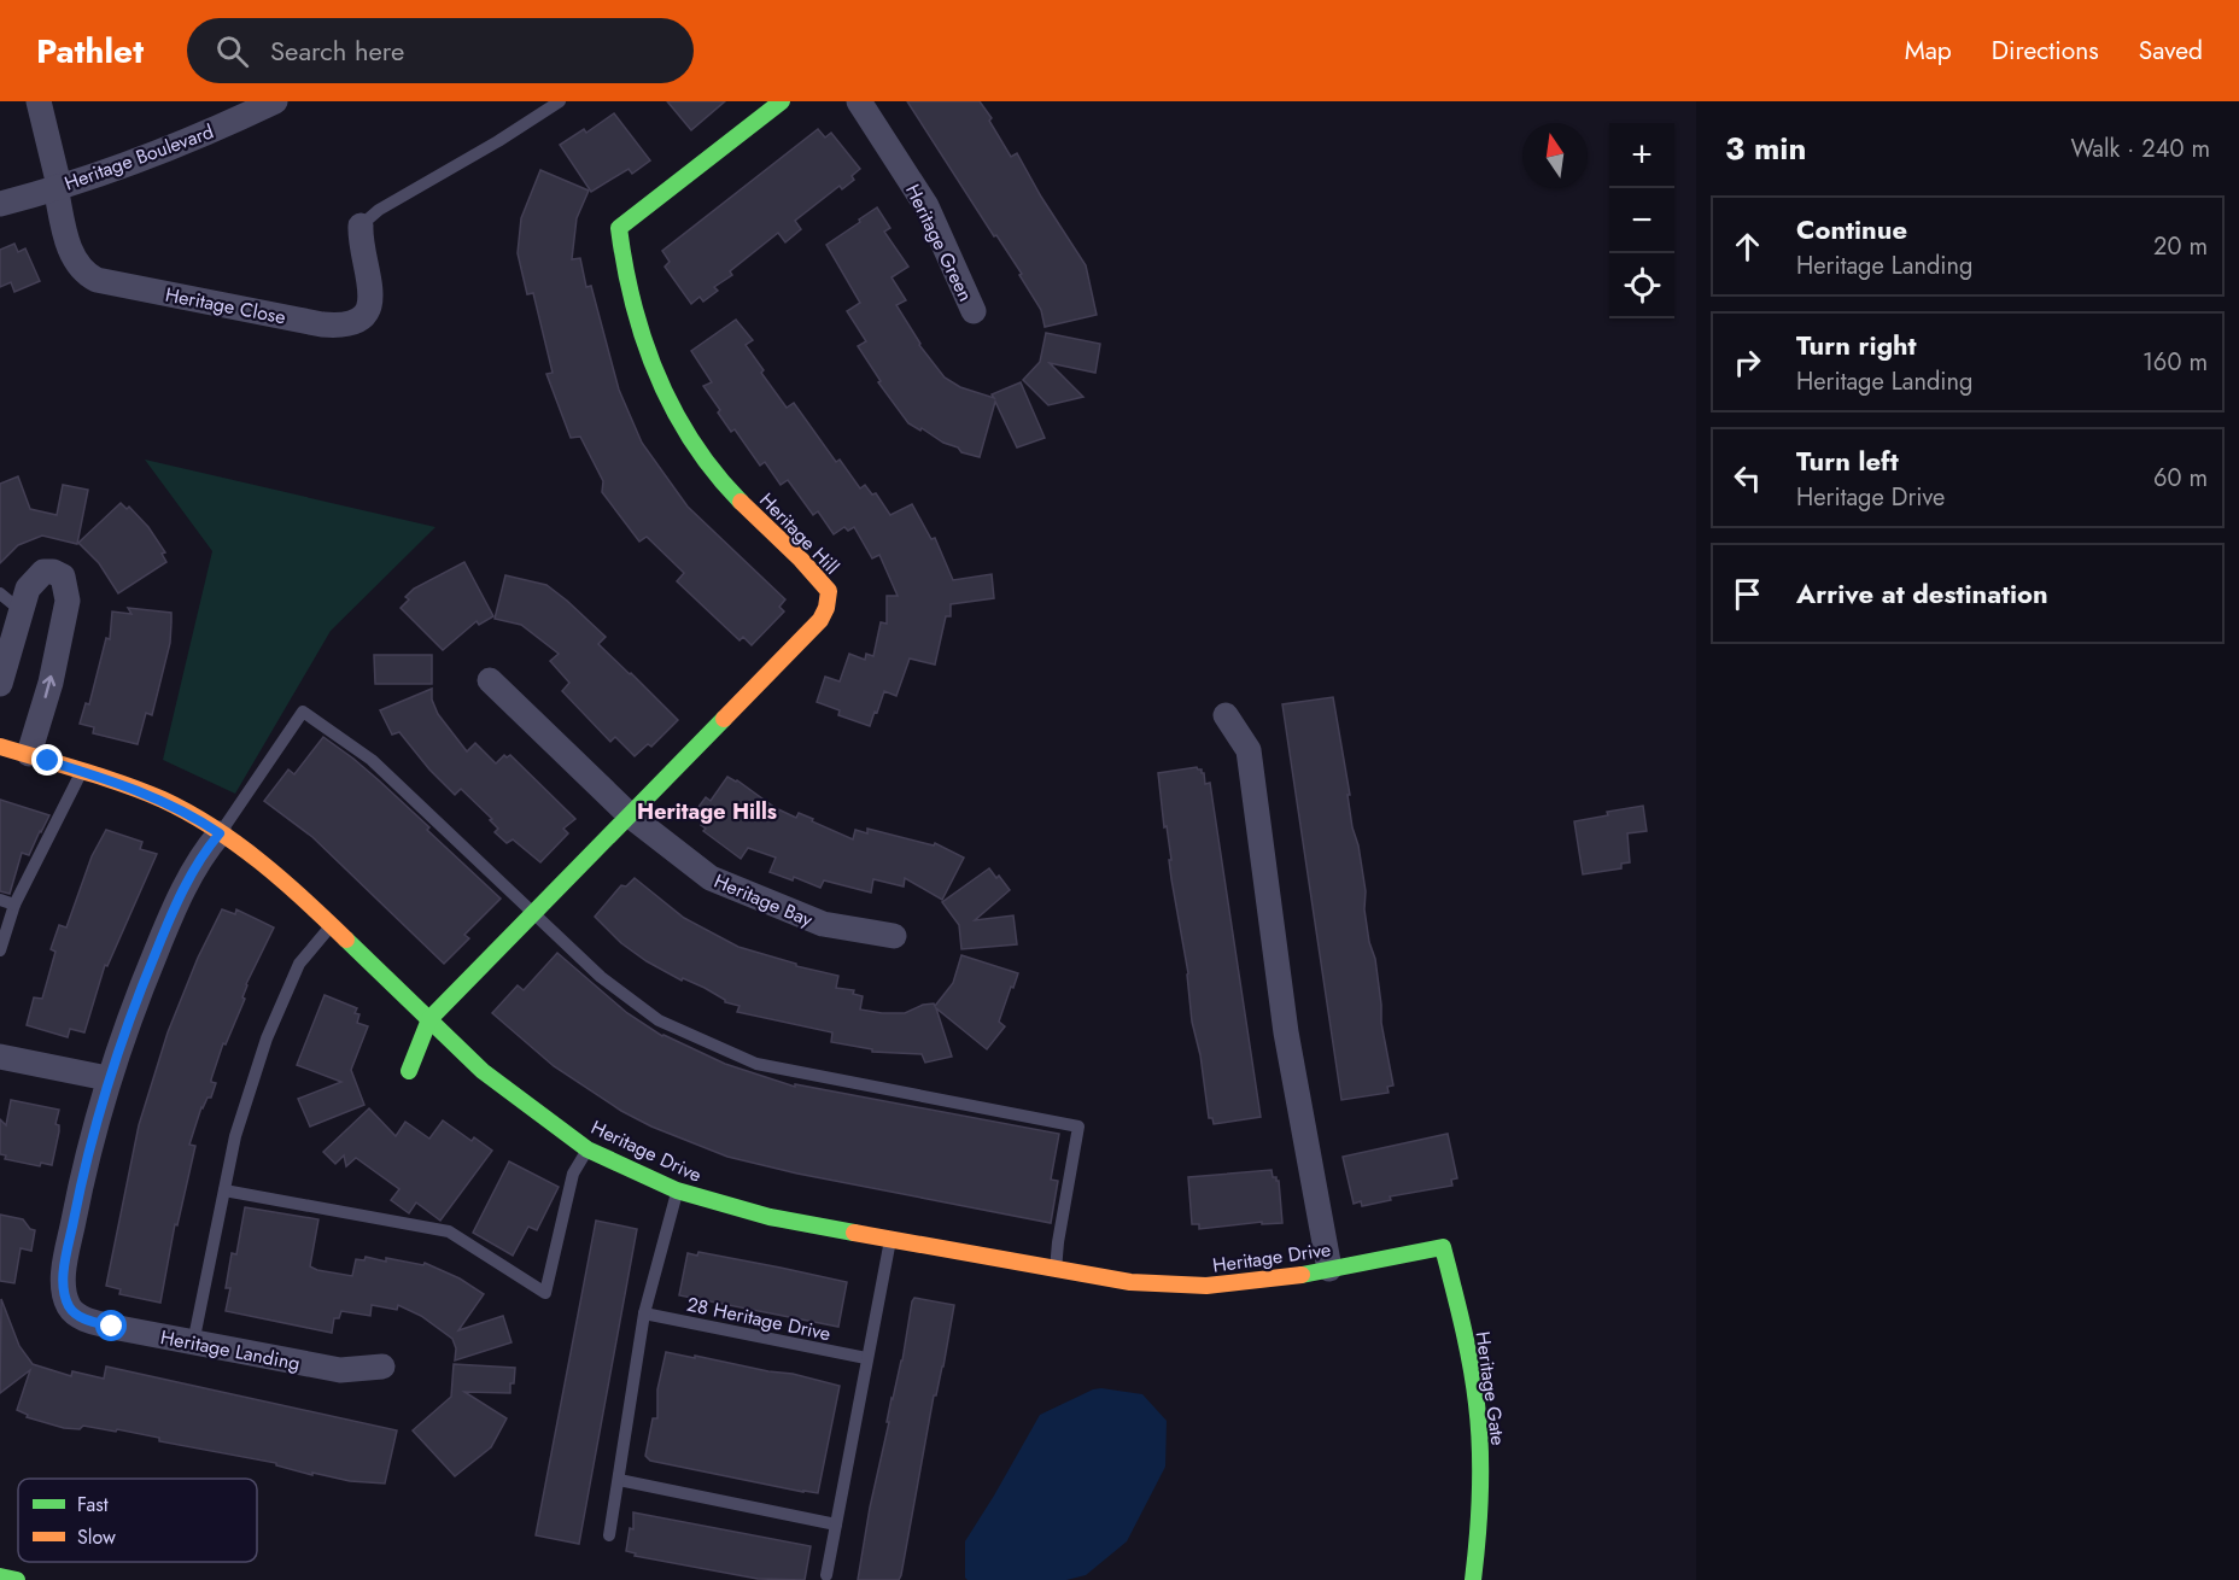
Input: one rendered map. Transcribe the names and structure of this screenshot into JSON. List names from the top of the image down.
{
  "streets": {
    "street": [
      "Heritage Boulevard",
      "Heritage Green",
      "Heritage Close",
      "Heritage Hill",
      "Heritage Bay",
      "Heritage Drive",
      "Heritage Landing",
      "Heritage Gate"
    ],
    "lane": ["28 Heritage Drive"]
  },
  "crossings": [
    ["Heritage Boulevard", "Heritage Close"],
    ["Heritage Hill", "Heritage Bay"],
    ["Heritage Hill", "Heritage Drive"],
    ["Heritage Drive", "Heritage Landing"],
    ["Heritage Drive", "Heritage Gate"]
  ],
  "districts": ["Heritage Hills"],
  "legend": ["Fast", "Slow"],
  "north": "top",
  "page": {
    "header": "Pathlet",
    "search": "Search here",
    "nav": ["Map", "Directions", "Saved"],
    "heading": ["3 min", "Walk · 240 m"],
    "map_buttons": ["+", "−"],
    "list": [
      ["Continue", "Heritage Landing", "20 m"],
      ["Turn right", "Heritage Landing", "160 m"],
      ["Turn left", "Heritage Drive", "60 m"],
      "Arrive at destination"
    ]
  }
}
